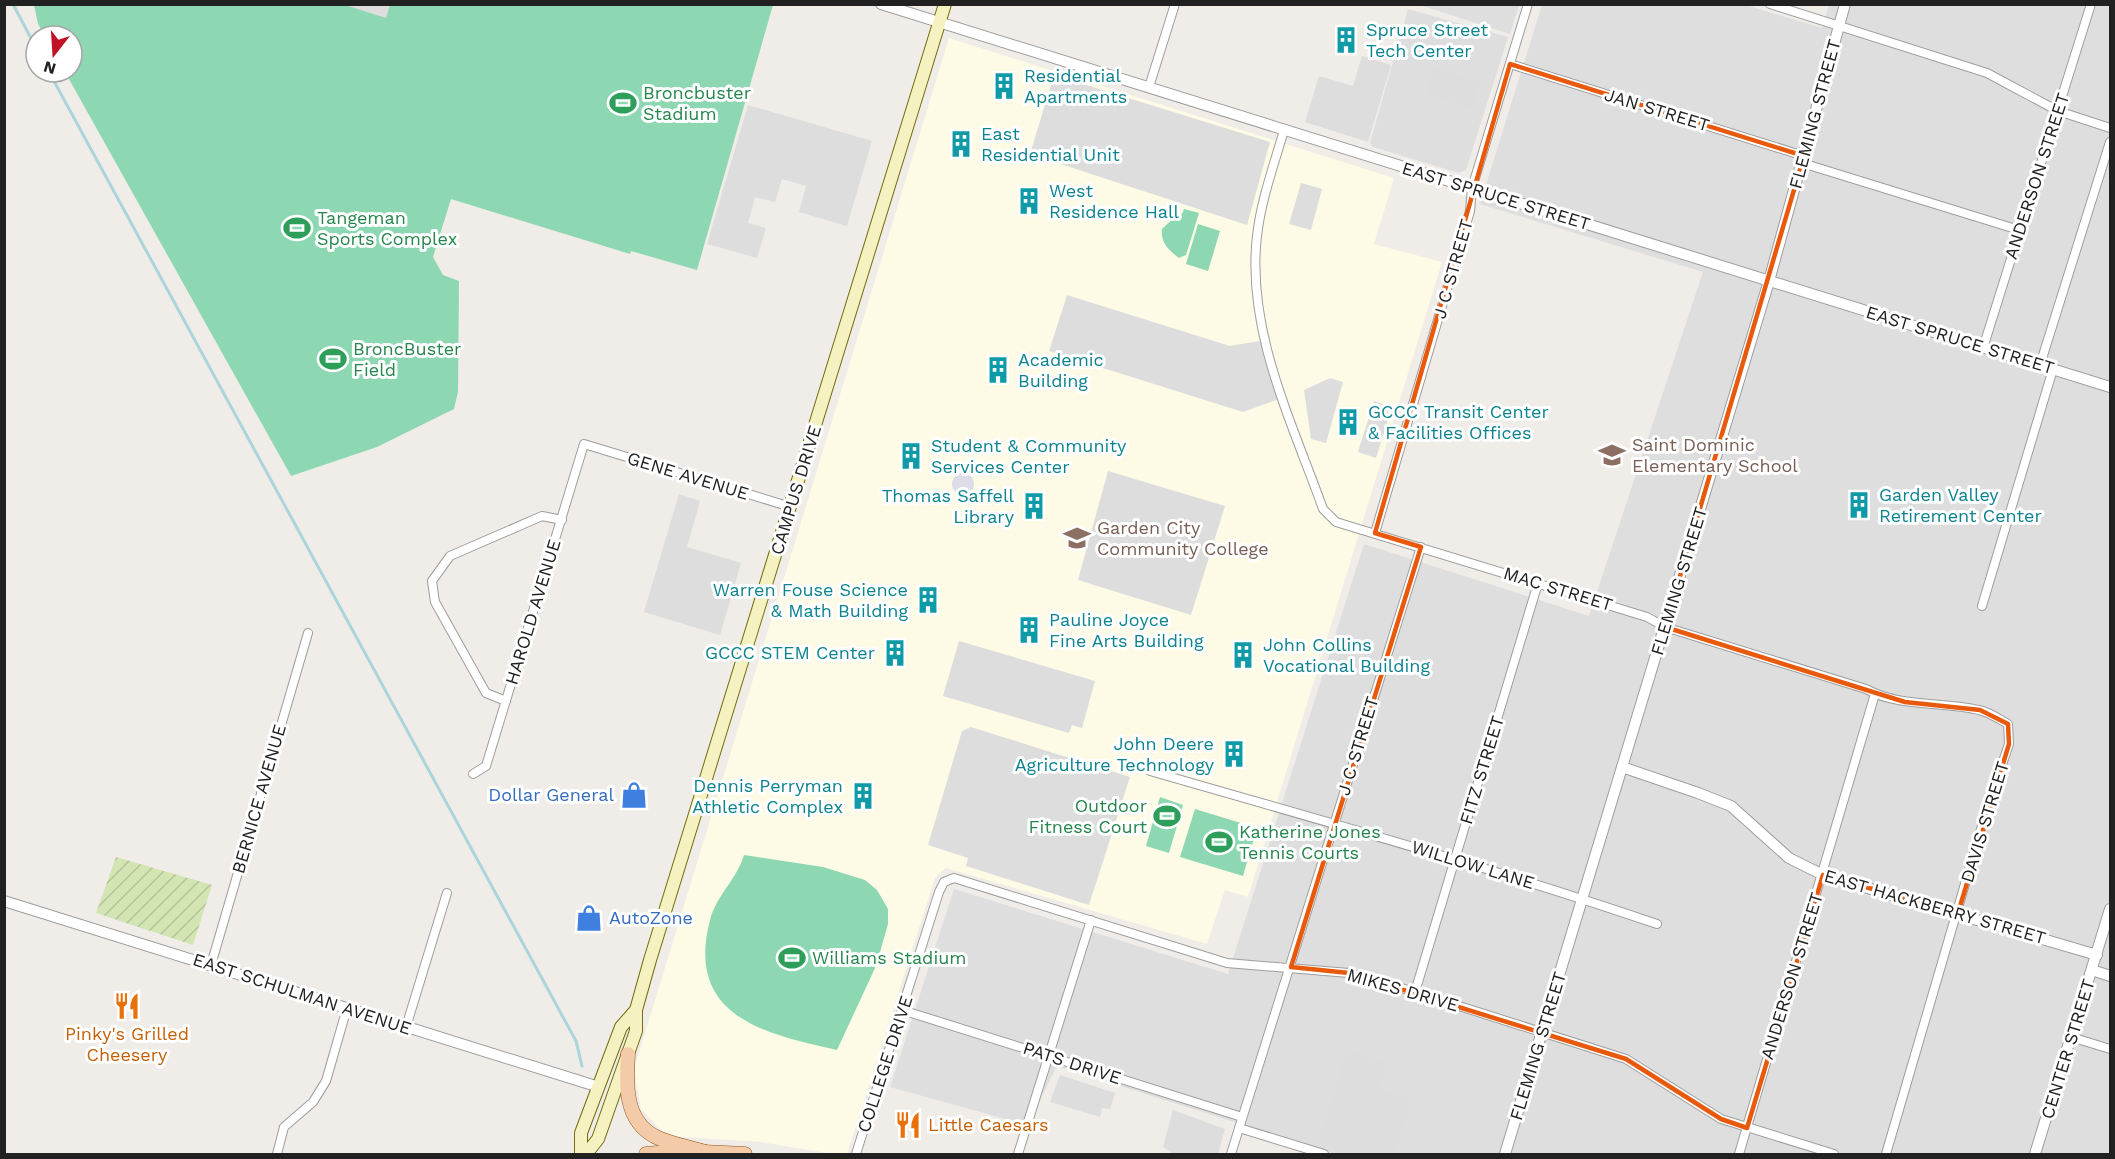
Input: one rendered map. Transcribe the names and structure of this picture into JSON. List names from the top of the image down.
{
  "streets": {
    "main road": ["CAMPUS DRIVE"],
    "street": [
      "JAN STREET",
      "FLEMING STREET",
      "ANDERSON STREET",
      "EAST SPRUCE STREET",
      "J C STREET",
      "GENE AVENUE",
      "MAC STREET",
      "HAROLD AVENUE",
      "FITZ STREET",
      "BERNICE AVENUE",
      "DAVIS STREET",
      "WILLOW LANE",
      "EAST HACKBERRY STREET",
      "MIKES DRIVE",
      "EAST SCHULMAN AVENUE",
      "CENTER STREET",
      "PATS DRIVE",
      "COLLEGE DRIVE"
    ]
  },
  "crossings": [
    ["JAN STREET", "FLEMING STREET"],
    ["JAN STREET", "ANDERSON STREET"],
    ["JAN STREET", "J C STREET"],
    ["FLEMING STREET", "EAST SPRUCE STREET"],
    ["FLEMING STREET", "MAC STREET"],
    ["FLEMING STREET", "WILLOW LANE"],
    ["FLEMING STREET", "EAST HACKBERRY STREET"],
    ["FLEMING STREET", "MIKES DRIVE"],
    ["ANDERSON STREET", "EAST SPRUCE STREET"],
    ["ANDERSON STREET", "MAC STREET"],
    ["ANDERSON STREET", "DAVIS STREET"],
    ["ANDERSON STREET", "EAST HACKBERRY STREET"],
    ["ANDERSON STREET", "MIKES DRIVE"],
    ["EAST SPRUCE STREET", "J C STREET"],
    ["EAST SPRUCE STREET", "CAMPUS DRIVE"],
    ["EAST SPRUCE STREET", "MAC STREET"],
    ["J C STREET", "MAC STREET"],
    ["J C STREET", "WILLOW LANE"],
    ["J C STREET", "MIKES DRIVE"],
    ["J C STREET", "PATS DRIVE"],
    ["GENE AVENUE", "CAMPUS DRIVE"],
    ["GENE AVENUE", "HAROLD AVENUE"],
    ["CAMPUS DRIVE", "EAST SCHULMAN AVENUE"],
    ["MAC STREET", "FITZ STREET"],
    ["MAC STREET", "DAVIS STREET"],
    ["FITZ STREET", "WILLOW LANE"],
    ["FITZ STREET", "MIKES DRIVE"],
    ["BERNICE AVENUE", "EAST SCHULMAN AVENUE"],
    ["DAVIS STREET", "EAST HACKBERRY STREET"],
    ["EAST HACKBERRY STREET", "CENTER STREET"],
    ["MIKES DRIVE", "COLLEGE DRIVE"],
    ["PATS DRIVE", "COLLEGE DRIVE"]
  ],
  "places": {
    "building": [
      "Spruce Street Tech Center",
      "Residential Apartments",
      "East Residential Unit",
      "West Residence Hall",
      "Academic Building",
      "GCCC Transit Center & Facilities Offices",
      "Student & Community Services Center",
      "Garden Valley Retirement Center",
      "Thomas Saffell Library",
      "Warren Fouse Science & Math Building",
      "Pauline Joyce Fine Arts Building",
      "GCCC STEM Center",
      "John Collins Vocational Building",
      "John Deere Agriculture Technology",
      "Dennis Perryman Athletic Complex"
    ],
    "sports": [
      "Broncbuster Stadium",
      "Tangeman Sports Complex",
      "BroncBuster Field",
      "Outdoor Fitness Court",
      "Katherine Jones Tennis Courts",
      "Williams Stadium"
    ],
    "school or university": ["Saint Dominic Elementary School", "Garden City Community College"],
    "shop": ["Dollar General", "AutoZone"],
    "restaurant": ["Pinky's Grilled Cheesery", "Little Caesars"]
  },
  "north": "bottom"
}
